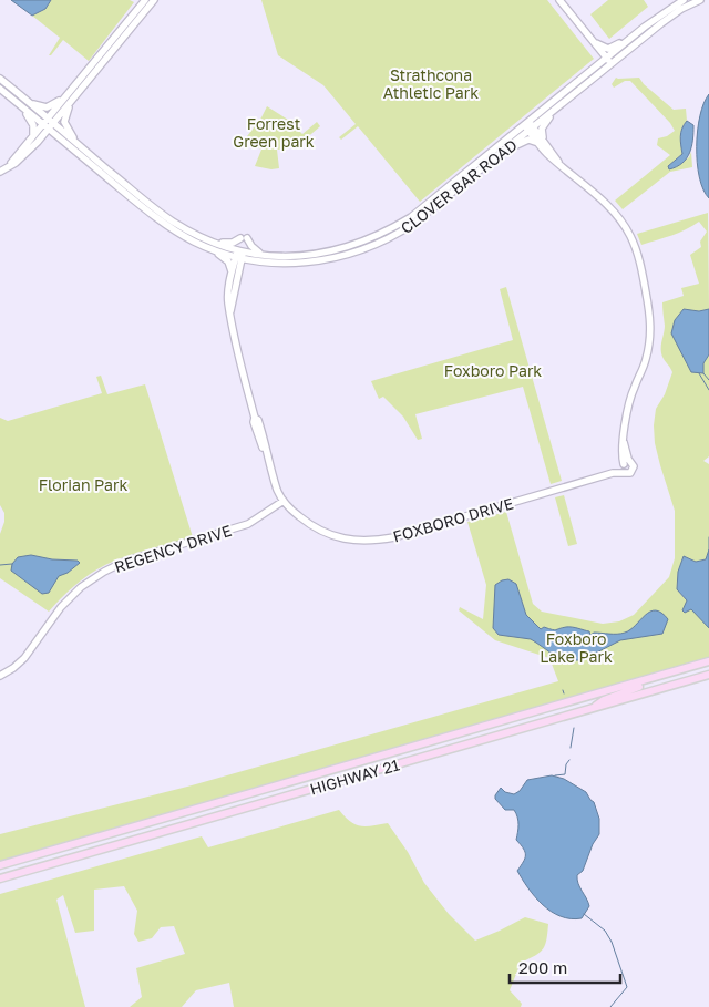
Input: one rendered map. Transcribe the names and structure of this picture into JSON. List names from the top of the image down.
{
  "streets": {
    "main road": [
      "CLOVER BAR ROAD",
      "FOXBORO DRIVE",
      "REGENCY DRIVE",
      "HIGHWAY 21"
    ]
  },
  "crossings": [
    ["CLOVER BAR ROAD", "FOXBORO DRIVE"],
    ["FOXBORO DRIVE", "REGENCY DRIVE"]
  ],
  "parks": [
    "Strathcona Athletic Park",
    "Forrest Green park",
    "Foxboro Park",
    "Florian Park",
    "Foxboro Lake Park"
  ],
  "scale_bar": "200 m"
}
